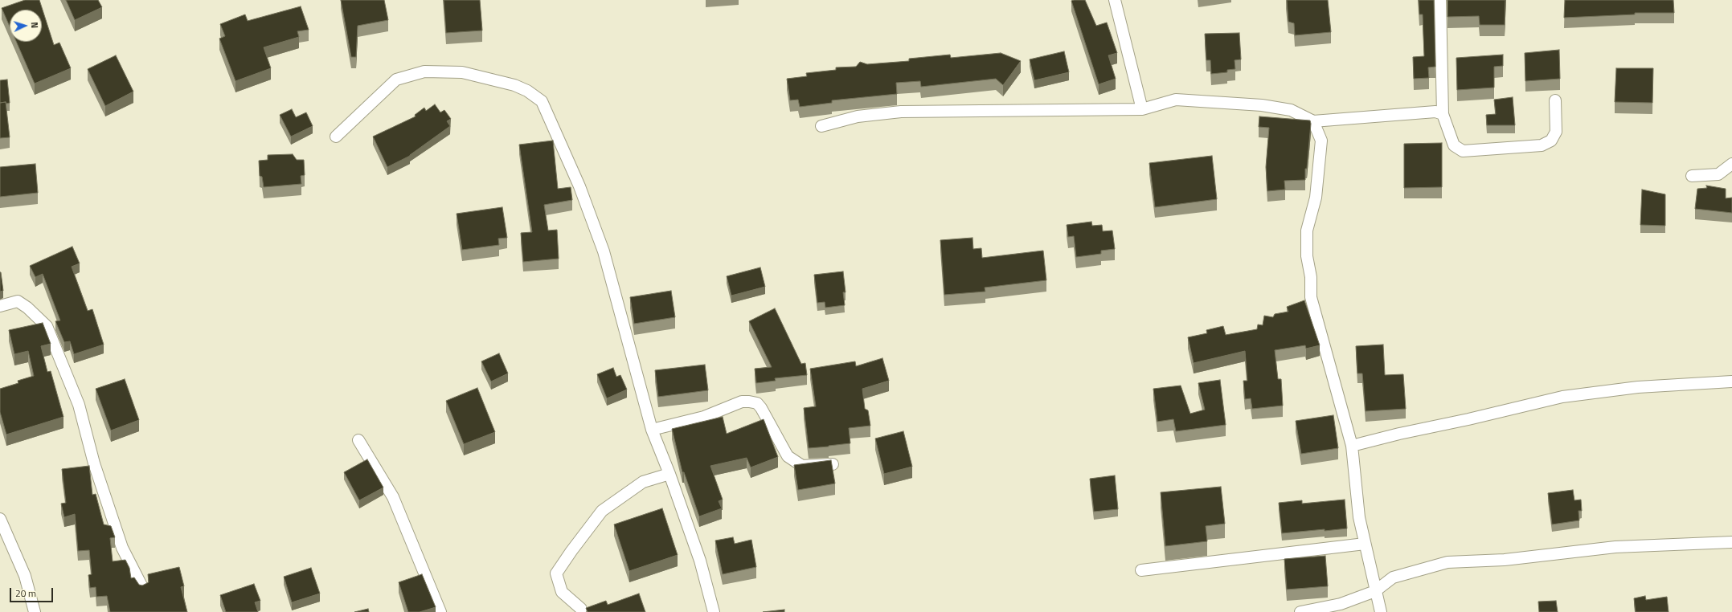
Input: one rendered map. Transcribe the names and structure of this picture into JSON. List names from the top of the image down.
{
  "scale_bar": "20 m",
  "north": "right"
}
